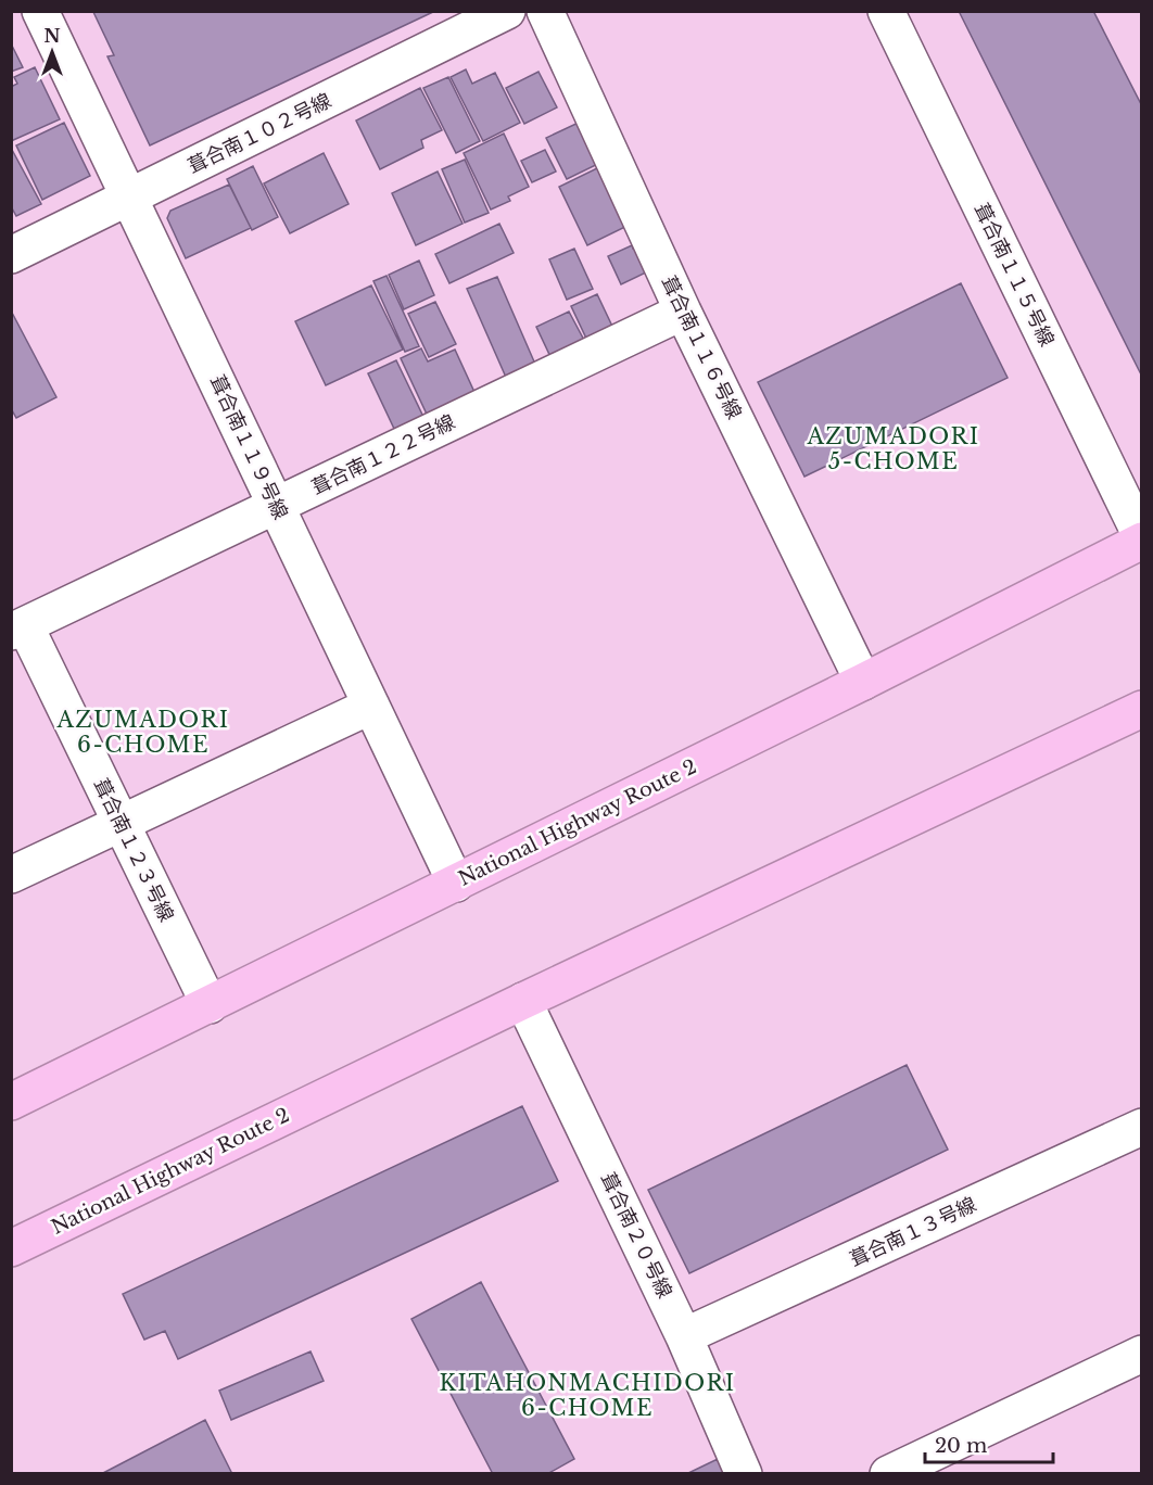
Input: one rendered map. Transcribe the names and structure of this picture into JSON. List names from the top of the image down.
{
  "streets": {
    "highway": ["National Highway Route 2"],
    "street": [
      "葺合南１０２号線",
      "葺合南１１５号線",
      "葺合南１１６号線",
      "葺合南１１９号線",
      "葺合南１２２号線",
      "葺合南１２３号線",
      "葺合南１３号線",
      "葺合南２０号線"
    ]
  },
  "crossings": [
    ["葺合南１０２号線", "葺合南１１９号線"],
    ["葺合南１１５号線", "National Highway Route 2"],
    ["葺合南１１６号線", "葺合南１２２号線"],
    ["葺合南１１６号線", "National Highway Route 2"],
    ["葺合南１１９号線", "葺合南１２２号線"],
    ["葺合南１１９号線", "National Highway Route 2"],
    ["葺合南１２２号線", "葺合南１２３号線"],
    ["National Highway Route 2", "葺合南１２３号線"],
    ["National Highway Route 2", "葺合南２０号線"],
    ["葺合南１３号線", "葺合南２０号線"]
  ],
  "districts": ["AZUMADORI 5-CHOME", "AZUMADORI 6-CHOME", "KITAHONMACHIDORI 6-CHOME"],
  "scale_bar": "20 m",
  "north": "top"
}
